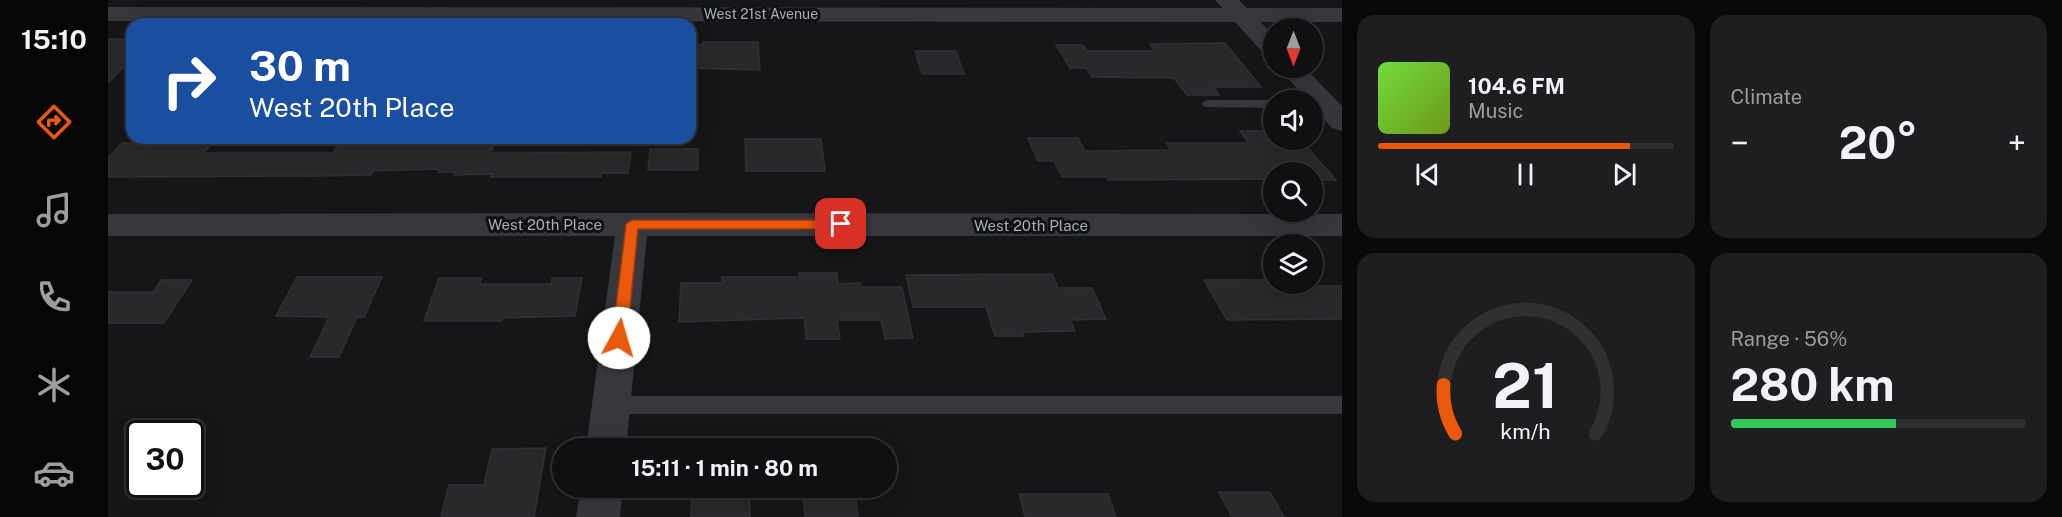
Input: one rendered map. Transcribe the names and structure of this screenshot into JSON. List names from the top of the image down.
{
  "streets": {
    "street": ["West 21st Avenue", "West 20th Place"]
  },
  "north": "bottom",
  "page": {
    "tabs": "15:10",
    "tile": [
      "Climate",
      ["Range · 56%", "280 km"]
    ],
    "turn": ["30 m", "West 20th Place"],
    "song": ["104.6 FM", "Music"],
    "heat": ["−", "20°", "+"],
    "limit": "30",
    "trip": "15:11 · 1 min · 80 m",
    "gauge": ["21", "km/h"]
  }
}
